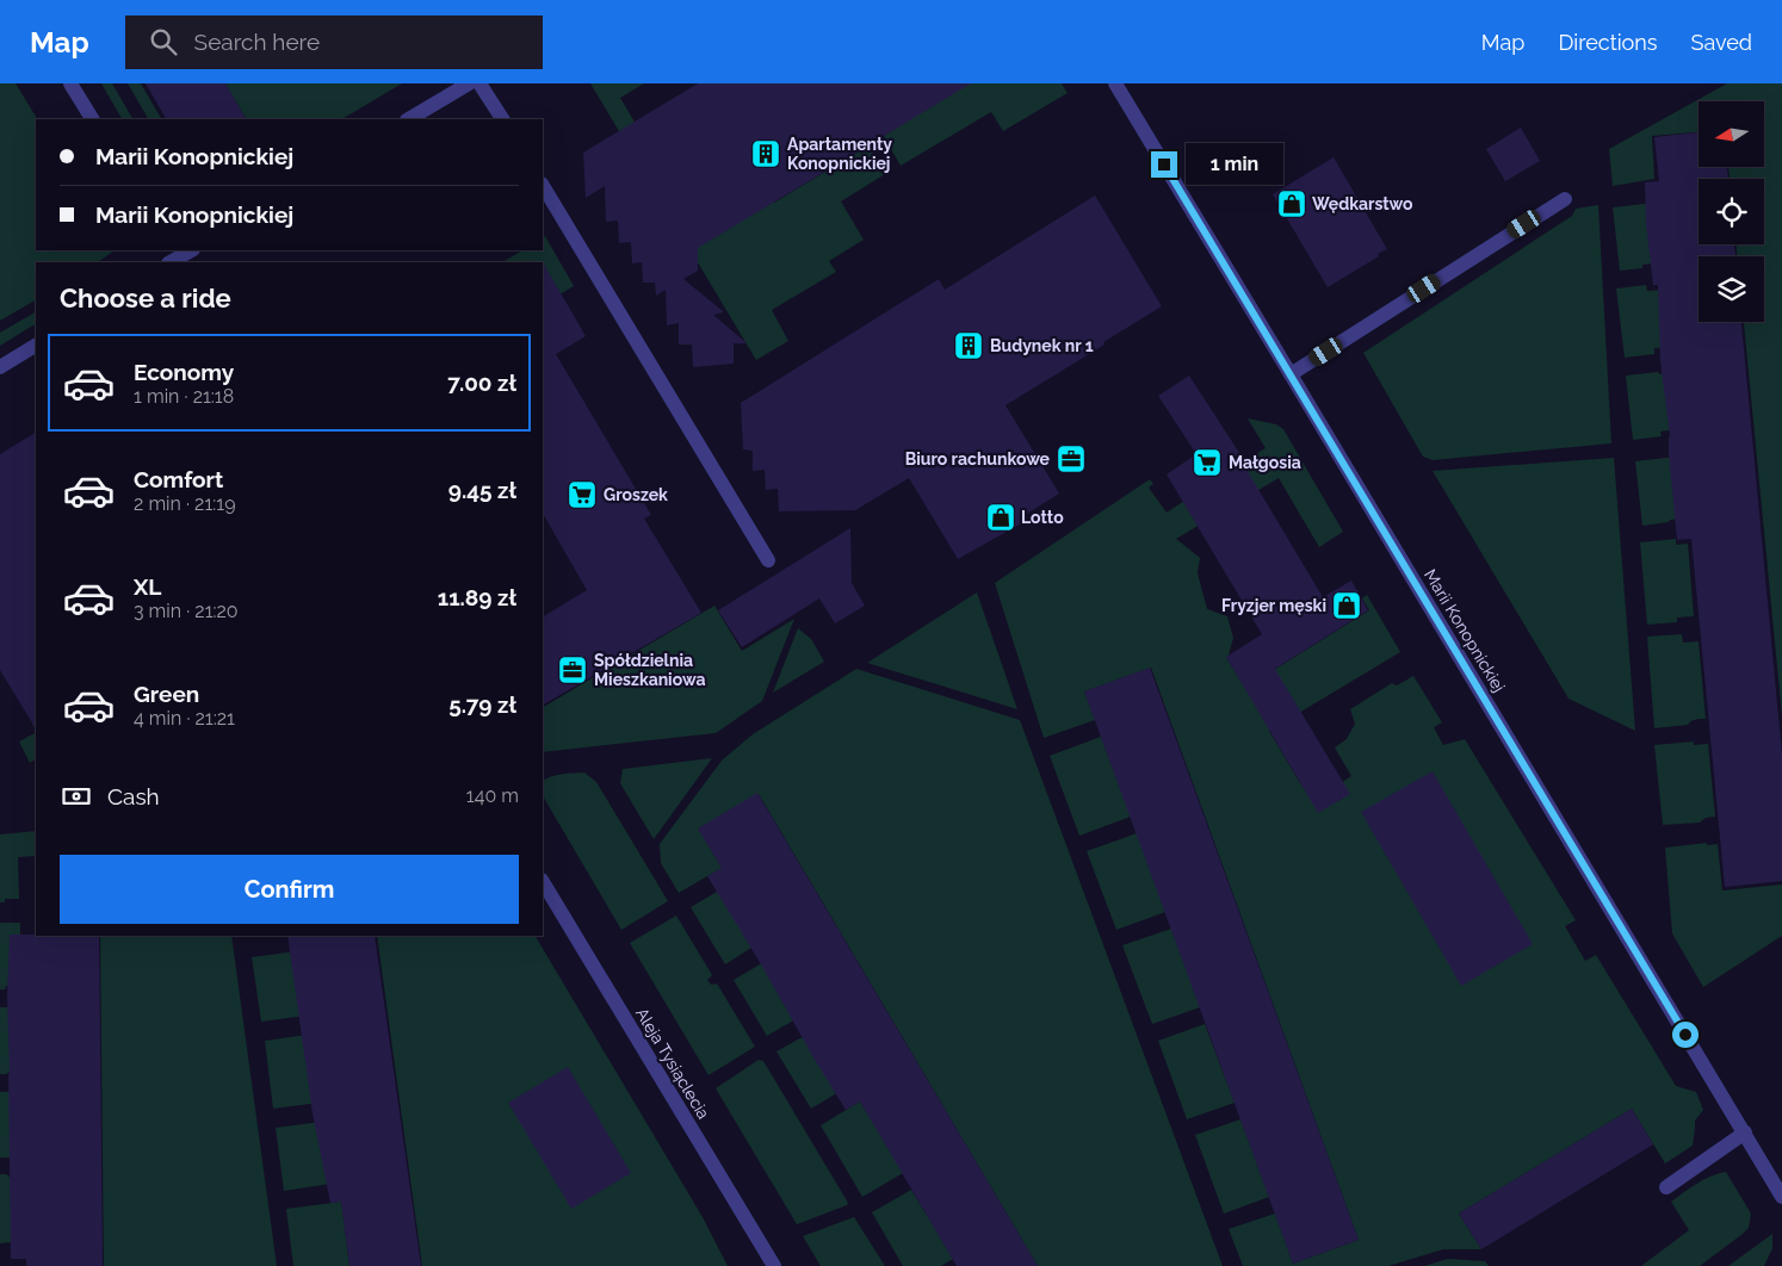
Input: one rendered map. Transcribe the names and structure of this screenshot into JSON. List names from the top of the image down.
{
  "streets": {
    "street": ["Marii Konopnickiej", "Aleja Tysiąclecia"]
  },
  "places": {
    "building": ["Apartamenty Konopnickiej", "Budynek nr 1"],
    "shop": ["Wędkarstwo", "Lotto", "Fryzjer męski"],
    "office": ["Biuro rachunkowe", "Spółdzielnia Mieszkaniowa"],
    "supermarket": ["Małgosia", "Groszek"]
  },
  "north": "left",
  "page": {
    "header": "Map",
    "search": "Search here",
    "nav": ["Map", "Directions", "Saved"],
    "banner": ["Marii Konopnickiej", "Marii Konopnickiej"],
    "bubble": "1 min",
    "heading": "Choose a ride",
    "list": [
      {
        "name": "Economy",
        "note": "1 min · 21:18",
        "value": "7.00 zł"
      },
      {
        "name": "Comfort",
        "note": "2 min · 21:19",
        "value": "9.45 zł"
      },
      {
        "name": "XL",
        "note": "3 min · 21:20",
        "value": "11.89 zł"
      },
      {
        "name": "Green",
        "note": "4 min · 21:21",
        "value": "5.79 zł"
      }
    ],
    "pay": ["Cash", "140 m"],
    "buttons": "Confirm"
  }
}
